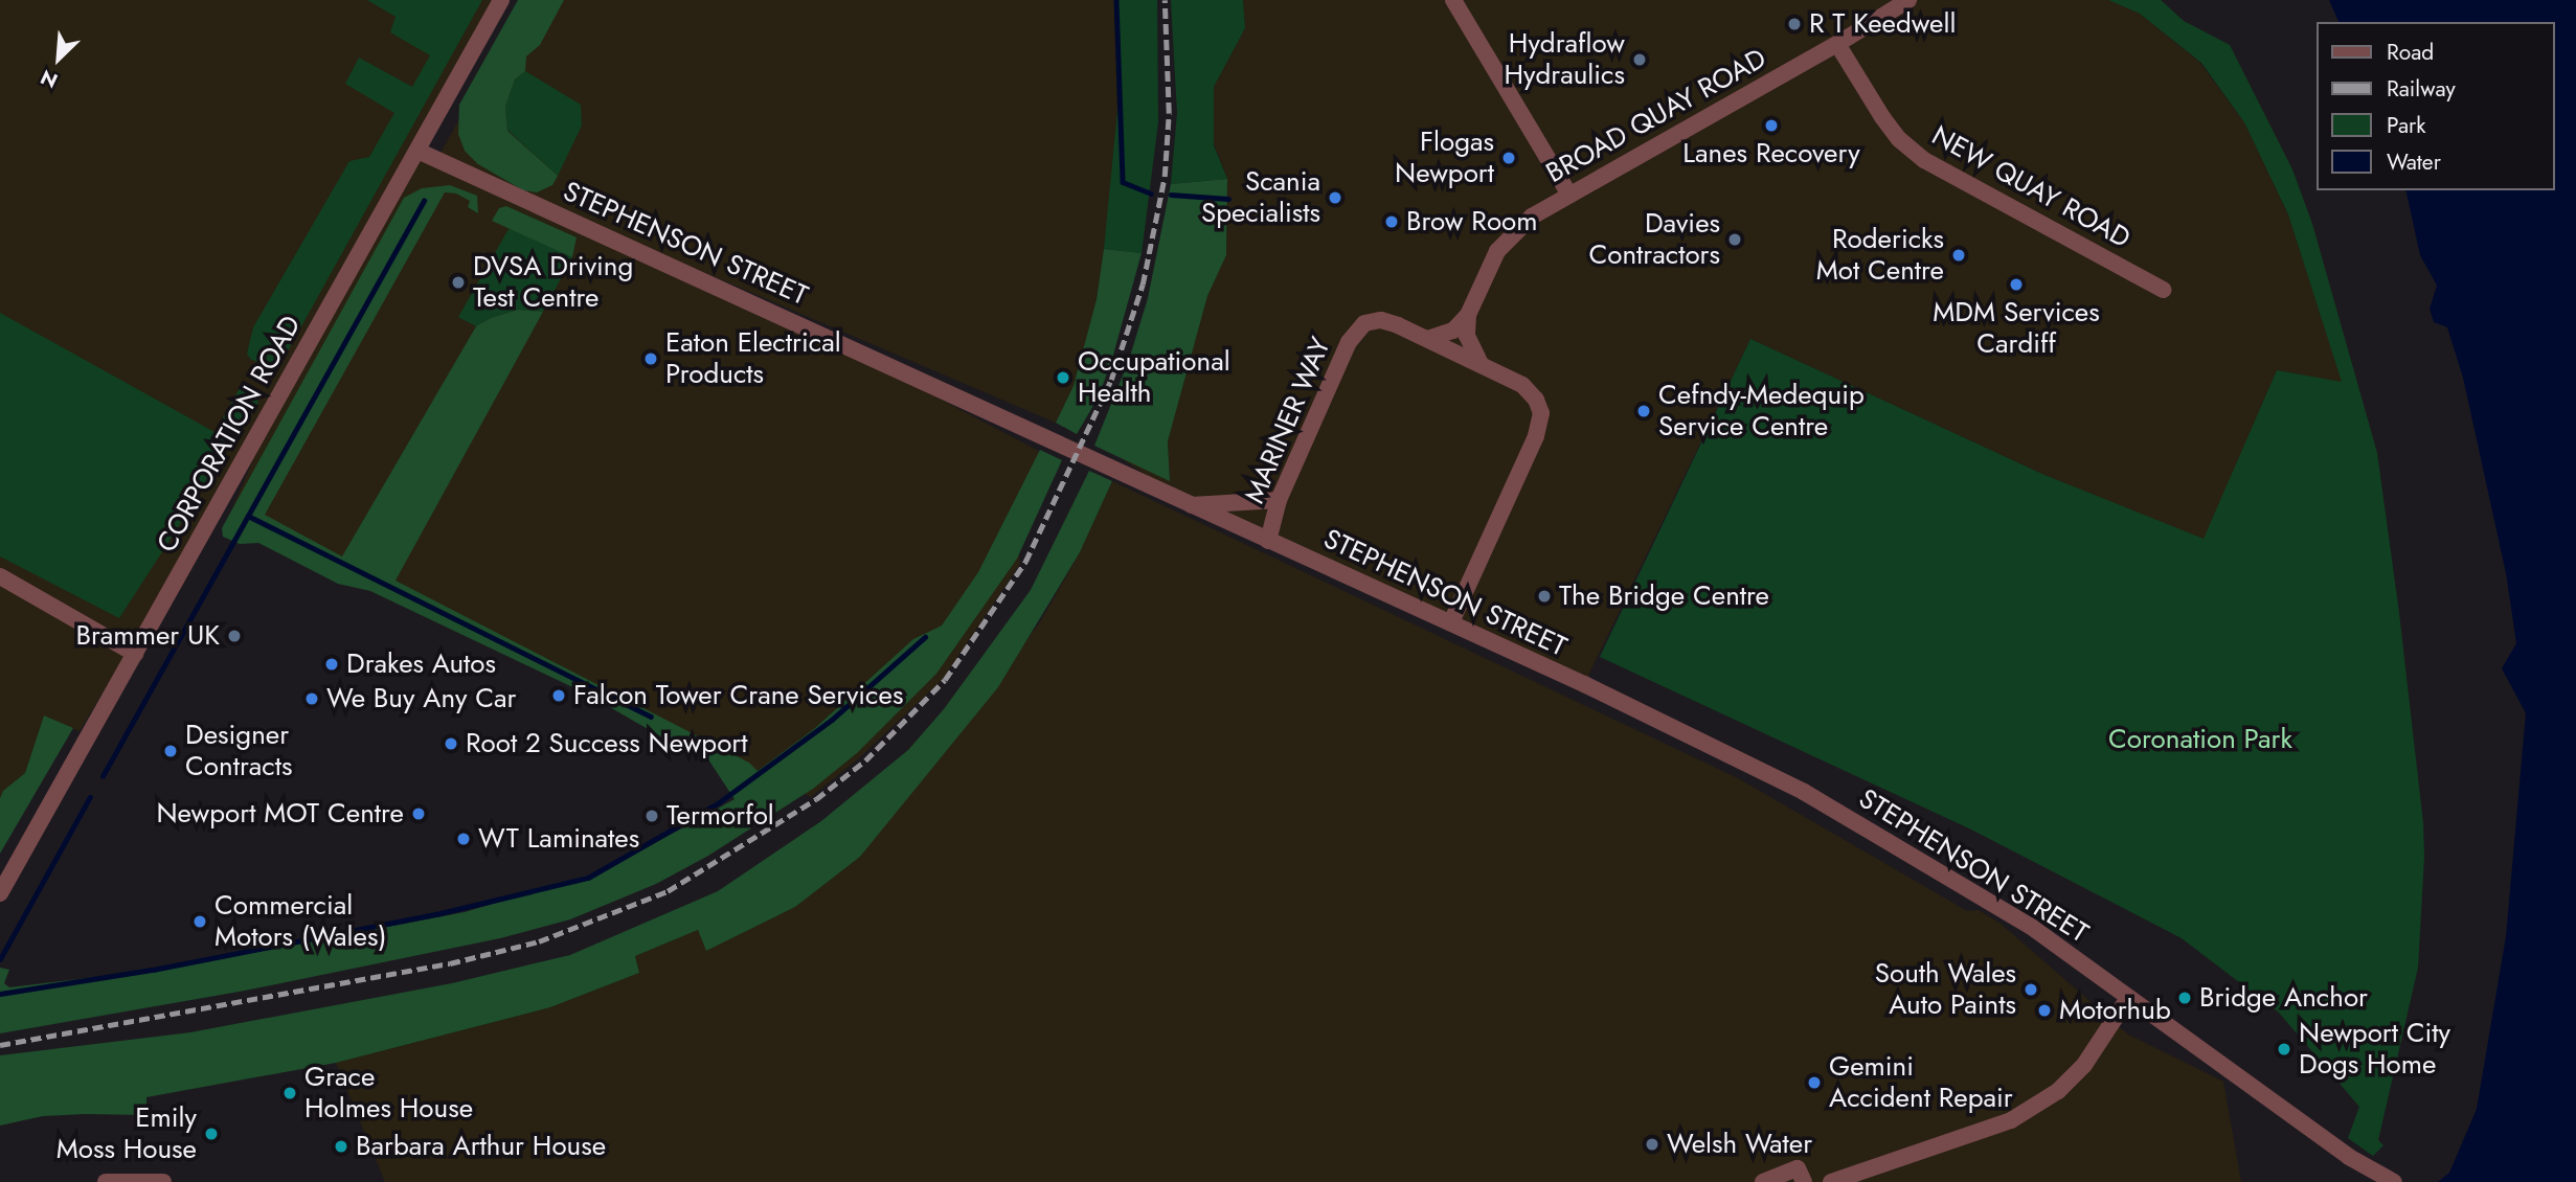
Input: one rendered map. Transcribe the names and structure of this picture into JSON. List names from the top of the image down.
{
  "streets": {
    "street": [
      "BROAD QUAY ROAD",
      "NEW QUAY ROAD",
      "STEPHENSON STREET",
      "MARINER WAY",
      "CORPORATION ROAD"
    ]
  },
  "crossings": [
    ["BROAD QUAY ROAD", "NEW QUAY ROAD"],
    ["STEPHENSON STREET", "MARINER WAY"],
    ["STEPHENSON STREET", "CORPORATION ROAD"]
  ],
  "parks": ["Coronation Park"],
  "places": [
    "R T Keedwell",
    "Hydraflow Hydraulics",
    "Lanes Recovery",
    "Flogas Newport",
    "Scania Specialists",
    "Brow Room",
    "Davies Contractors",
    "Rodericks Mot Centre",
    "DVSA Driving Test Centre",
    "MDM Services Cardiff",
    "Eaton Electrical Products",
    "Occupational Health",
    "Cefndy-Medequip Service Centre",
    "The Bridge Centre",
    "Brammer UK",
    "Drakes Autos",
    "Falcon Tower Crane Services",
    "We Buy Any Car",
    "Root 2 Success Newport",
    "Designer Contracts",
    "Newport MOT Centre",
    "Termorfol",
    "WT Laminates",
    "Commercial Motors (Wales)",
    "South Wales Auto Paints",
    "Bridge Anchor",
    "Motorhub",
    "Newport City Dogs Home",
    "Gemini Accident Repair",
    "Grace Holmes House",
    "Emily Moss House",
    "Welsh Water",
    "Barbara Arthur House"
  ],
  "legend": [
    "Road",
    "Railway",
    "Park",
    "Water"
  ],
  "north": "bottom left"
}
